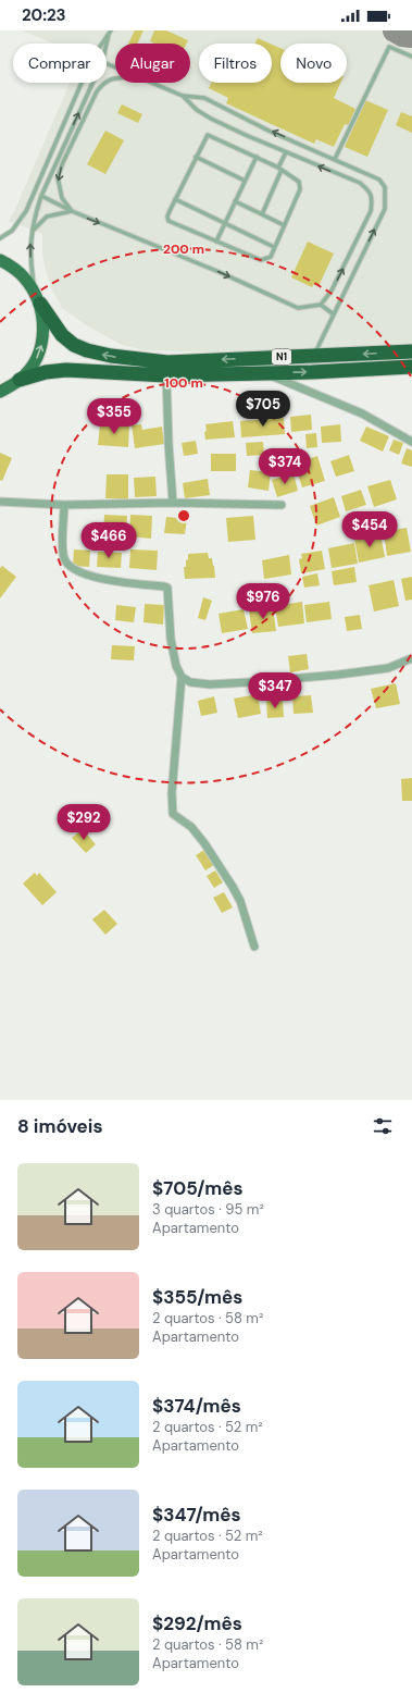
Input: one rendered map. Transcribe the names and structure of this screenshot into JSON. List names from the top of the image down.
{
  "streets": {
    "highway": ["N1"]
  },
  "page": {
    "status": "20:23",
    "chip": [
      "Comprar",
      "Alugar",
      "Filtros",
      "Novo"
    ],
    "price": [
      "$705",
      "$355",
      "$374",
      "$454",
      "$466",
      "$976",
      "$347",
      "$292"
    ],
    "heading": "8 imóveis",
    "list": [
      {
        "name": "$705/mês",
        "note": "3 quartos · 95 m² · Apartamento"
      },
      {
        "name": "$355/mês",
        "note": "2 quartos · 58 m² · Apartamento"
      },
      {
        "name": "$374/mês",
        "note": "2 quartos · 52 m² · Apartamento"
      },
      {
        "name": "$347/mês",
        "note": "2 quartos · 52 m² · Apartamento"
      },
      {
        "name": "$292/mês",
        "note": "2 quartos · 58 m² · Apartamento"
      }
    ]
  },
  "rings": ["200 m", "100 m"]
}
